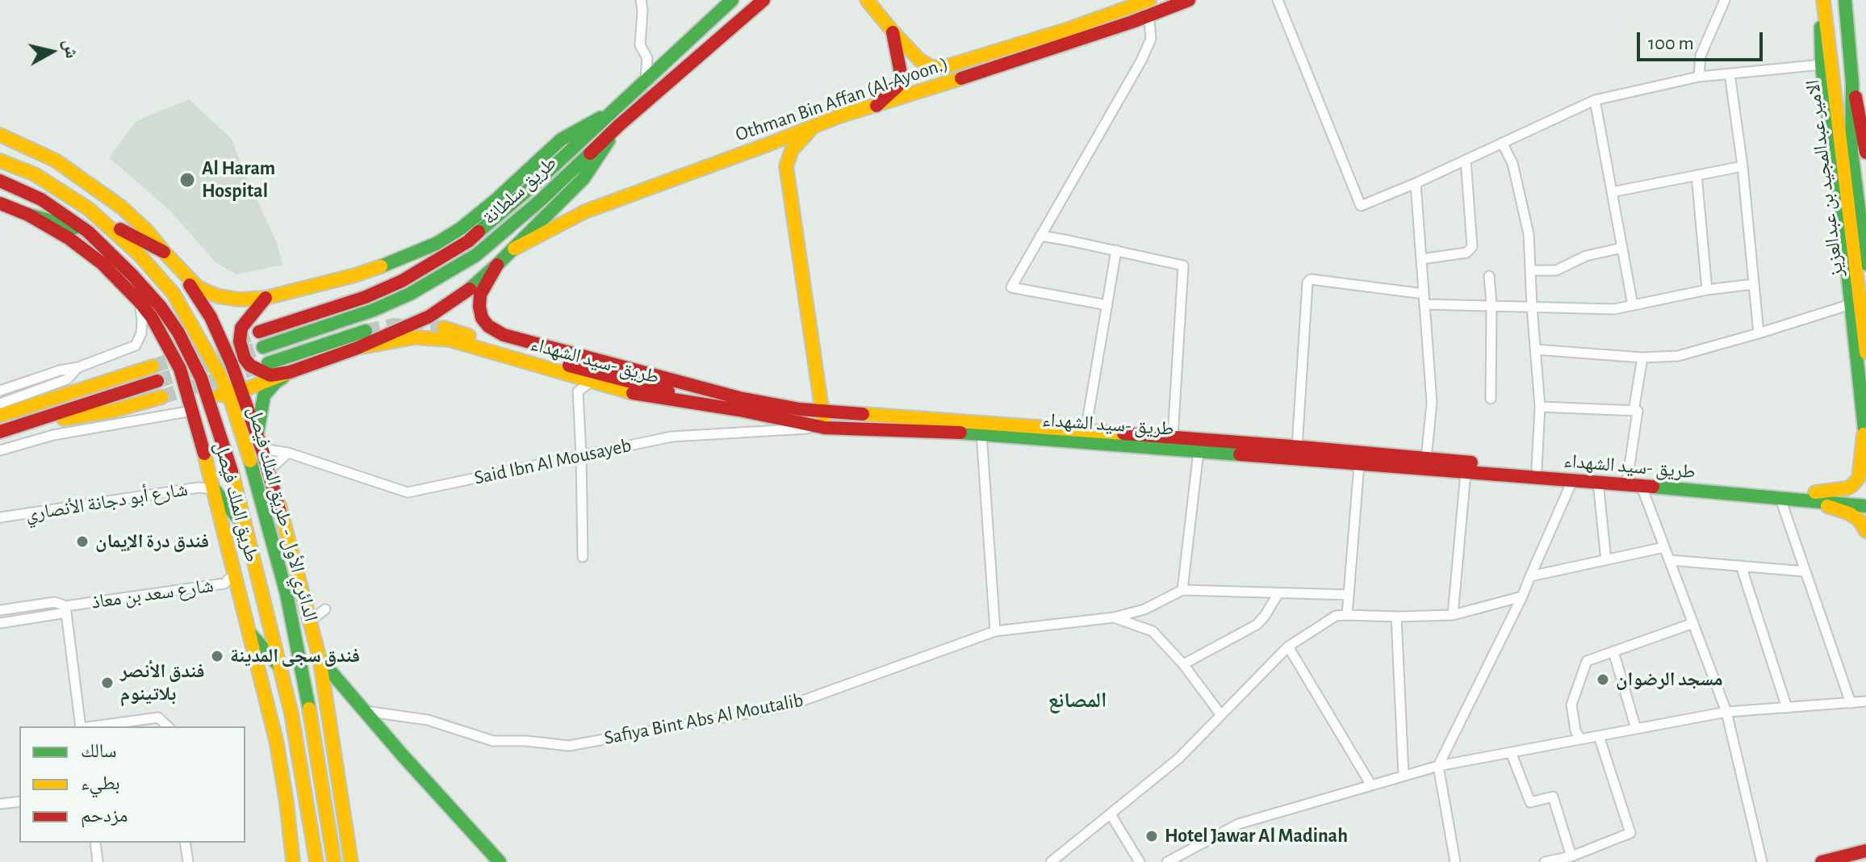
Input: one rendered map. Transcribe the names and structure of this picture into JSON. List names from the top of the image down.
{
  "streets": {
    "main road": [
      "Othman Bin Affan (Al-Ayoon.)",
      "الامير عبدالمجيد بن عبدالعزيز",
      "طريق سلطانة",
      "طريق -سيد الشهداء",
      "طريق الملك فيصل",
      "الدائري الأول - طريق الملك فيصل"
    ],
    "street": [
      "Said Ibn Al Mousayeb",
      "شارع أبو دجانة الأنصاري",
      "شارع سعد بن معاذ",
      "Safiya Bint Abs Al Moutalib"
    ]
  },
  "crossings": [
    ["طريق -سيد الشهداء", "Said Ibn Al Mousayeb"],
    ["شارع أبو دجانة الأنصاري", "طريق الملك فيصل"],
    ["طريق الملك فيصل", "شارع سعد بن معاذ"]
  ],
  "districts": ["المصانع"],
  "places": [
    "Al Haram Hospital",
    "فندق درة الإيمان",
    "فندق سجى المدينة",
    "مسجد الرضوان",
    "فندق الأنصر بلاتينوم",
    "Hotel Jawar Al Madinah"
  ],
  "legend": ["سالك", "بطيء", "مزدحم"],
  "scale_bar": "100 m",
  "north": "right"
}
